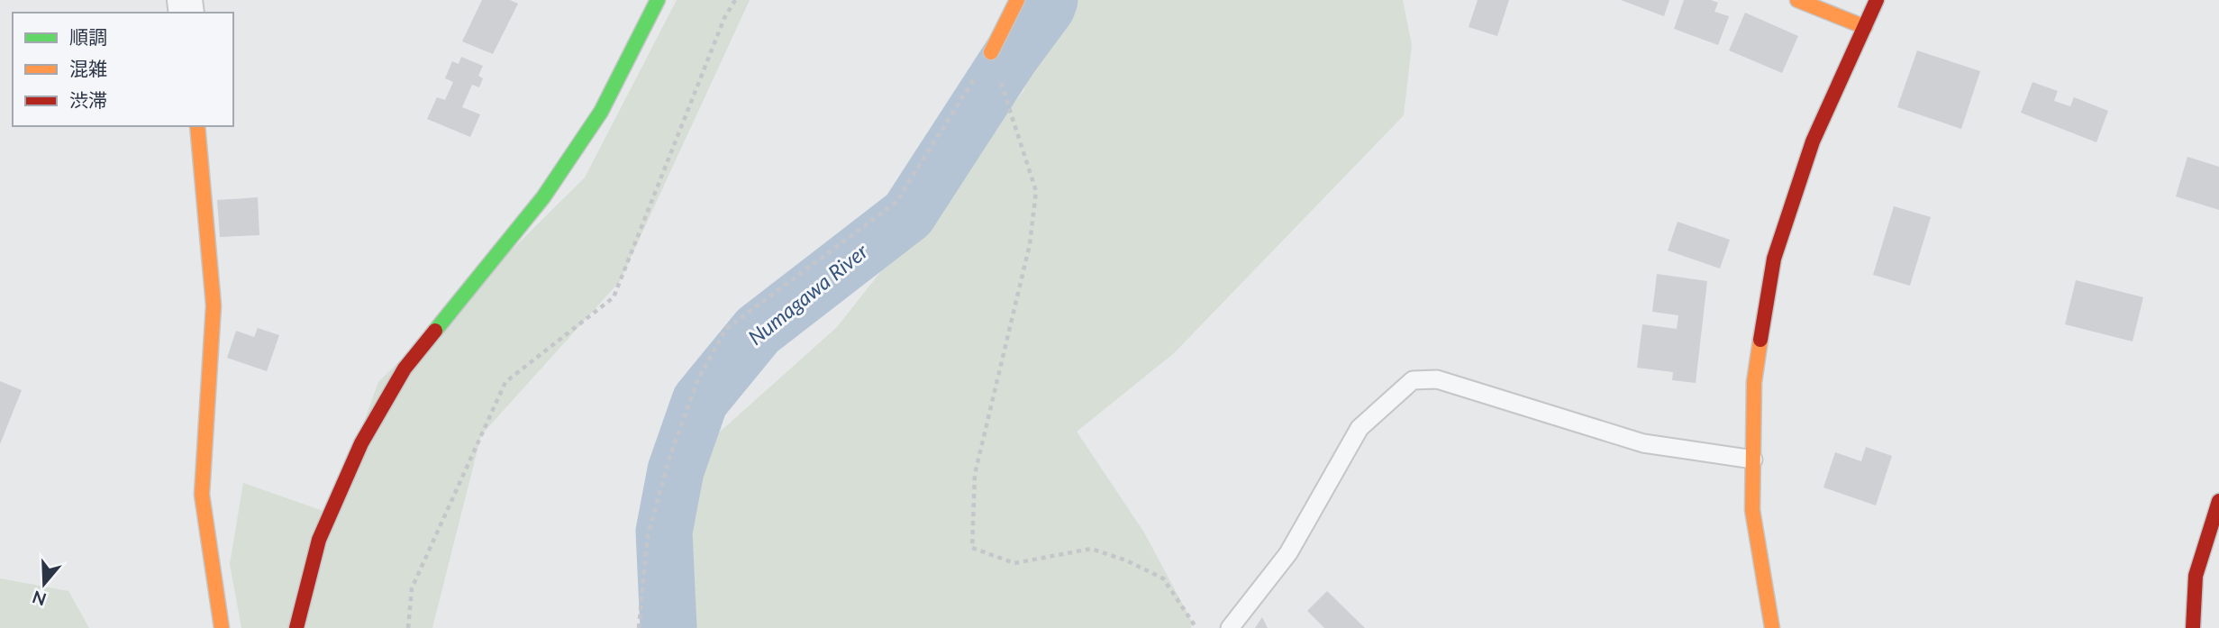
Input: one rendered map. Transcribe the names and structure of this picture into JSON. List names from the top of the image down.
{
  "water": ["Numagawa River"],
  "legend": ["順調", "混雑", "渋滞"],
  "north": "bottom"
}
